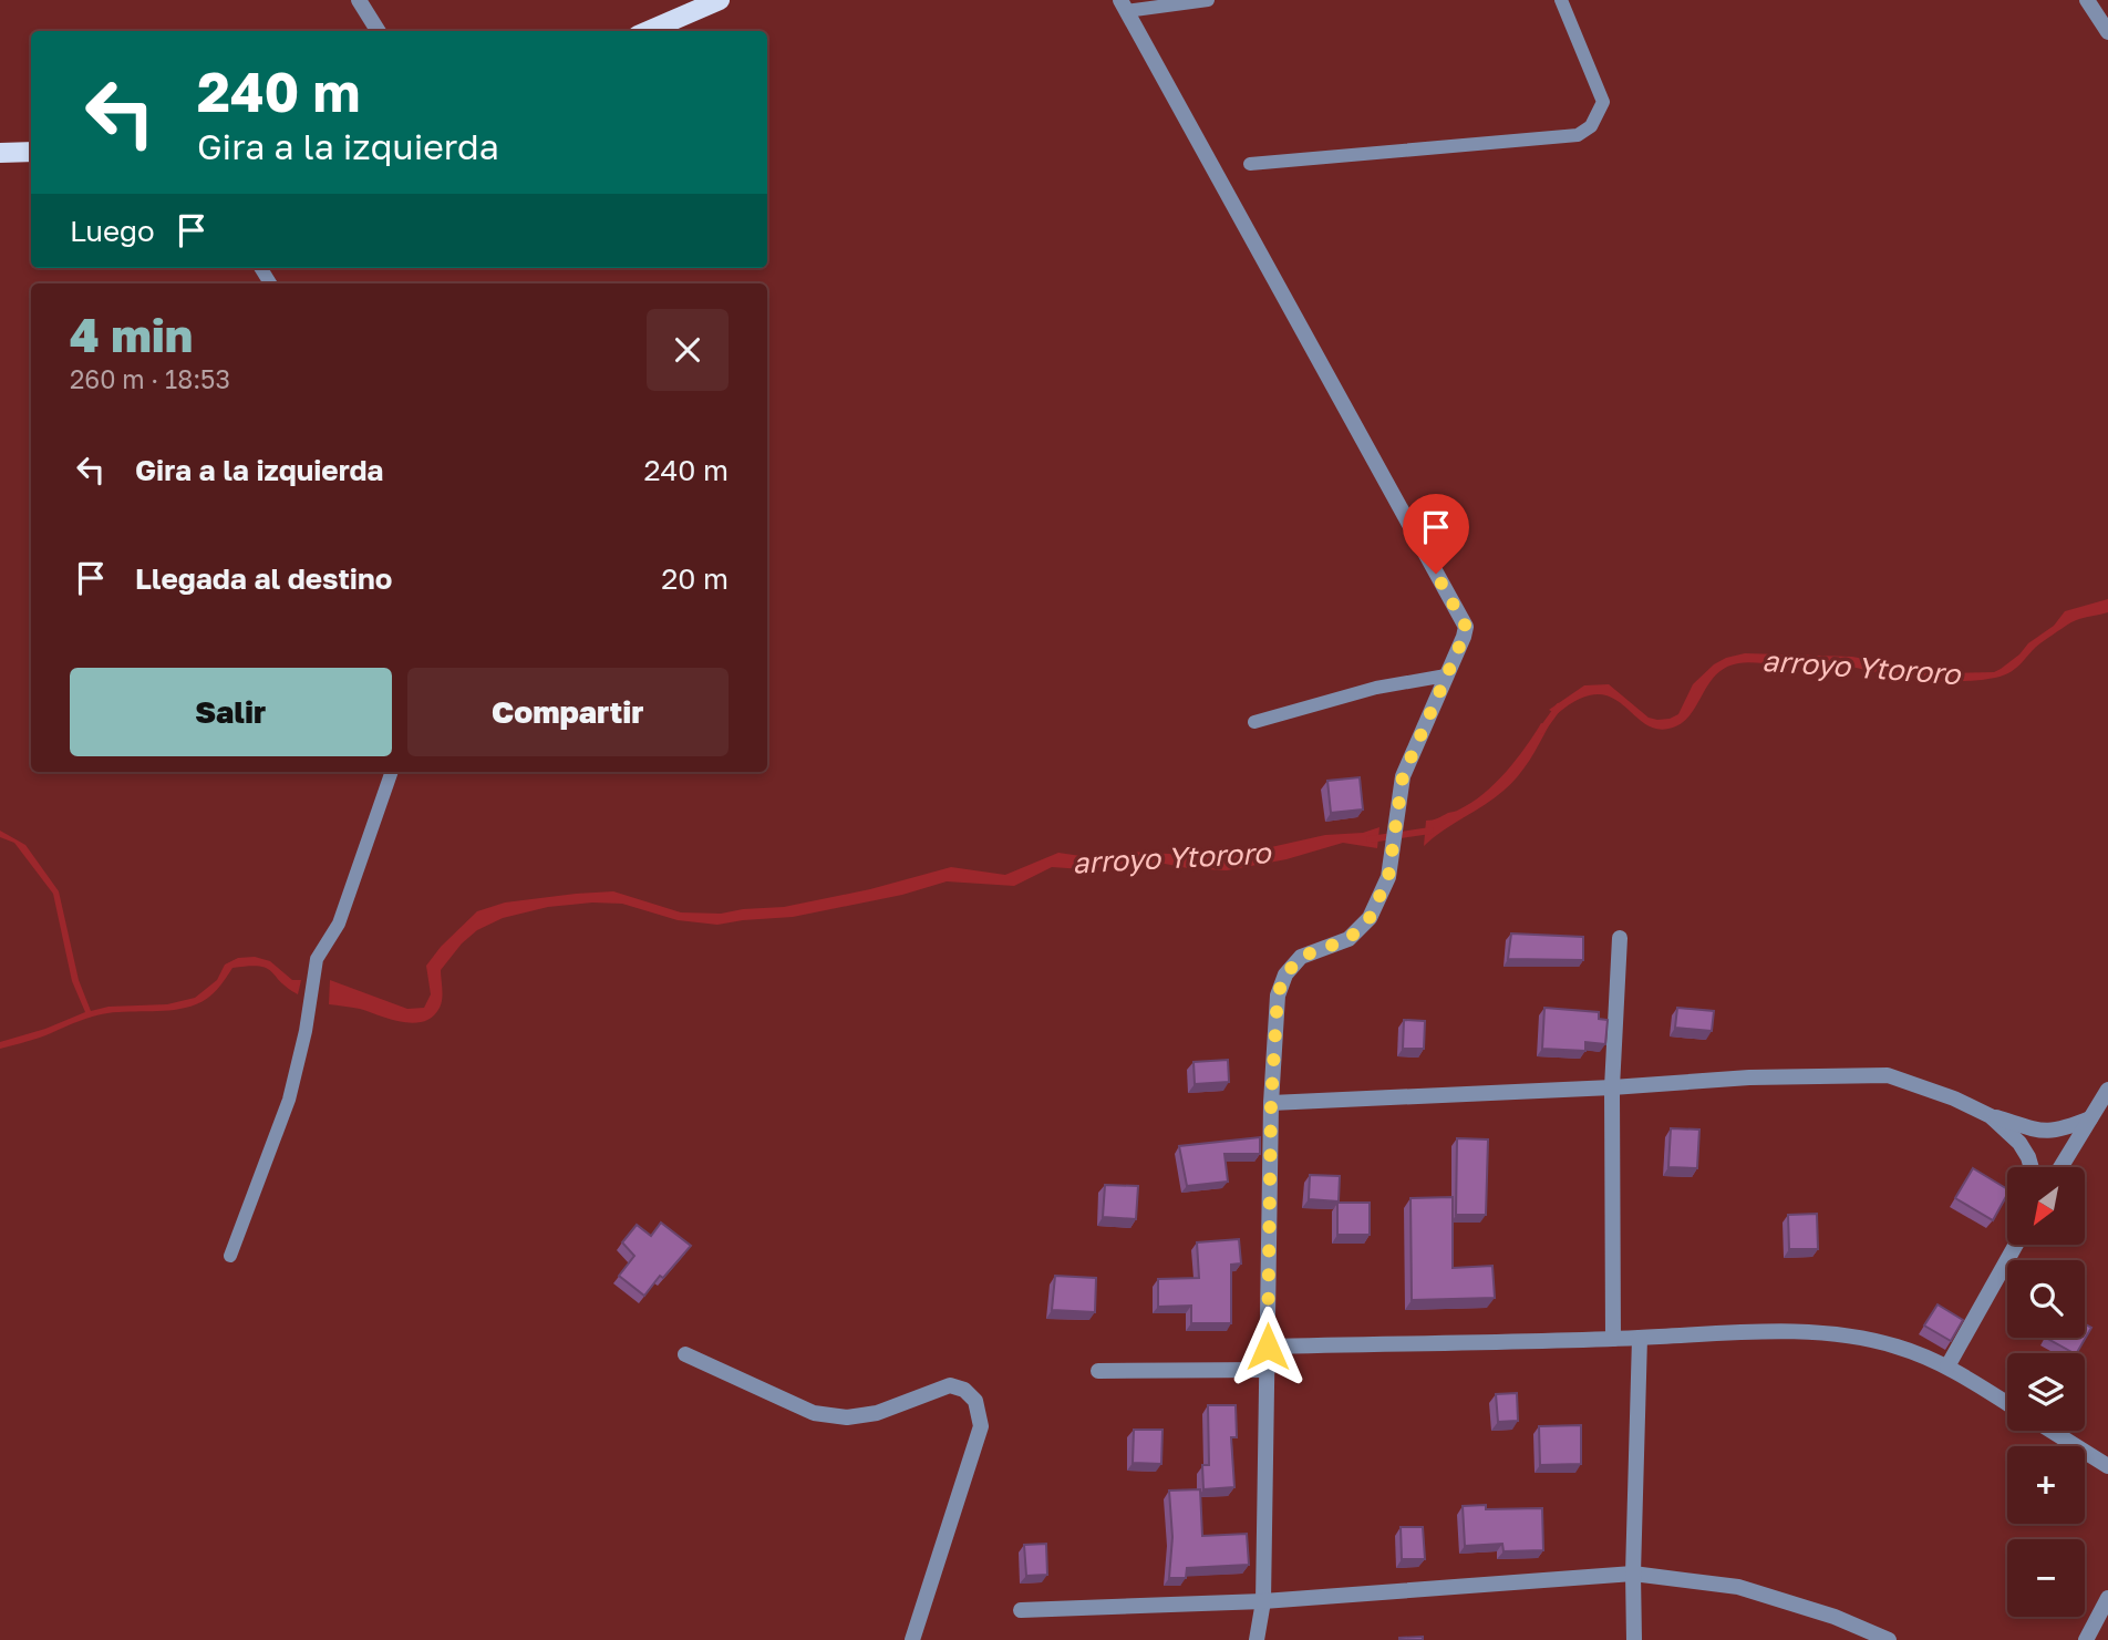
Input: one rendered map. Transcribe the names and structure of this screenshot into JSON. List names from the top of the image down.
{
  "water": ["arroyo Ytororo"],
  "north": "bottom left",
  "page": {
    "turn": ["240 m", "Gira a la izquierda"],
    "then": "Luego",
    "heading": ["4 min", "260 m · 18:53"],
    "list": [
      {
        "name": "Gira a la izquierda",
        "value": "240 m"
      },
      {
        "name": "Llegada al destino",
        "value": "20 m"
      }
    ],
    "buttons": ["Salir", "Compartir"],
    "map_buttons": ["+", "−"]
  }
}
